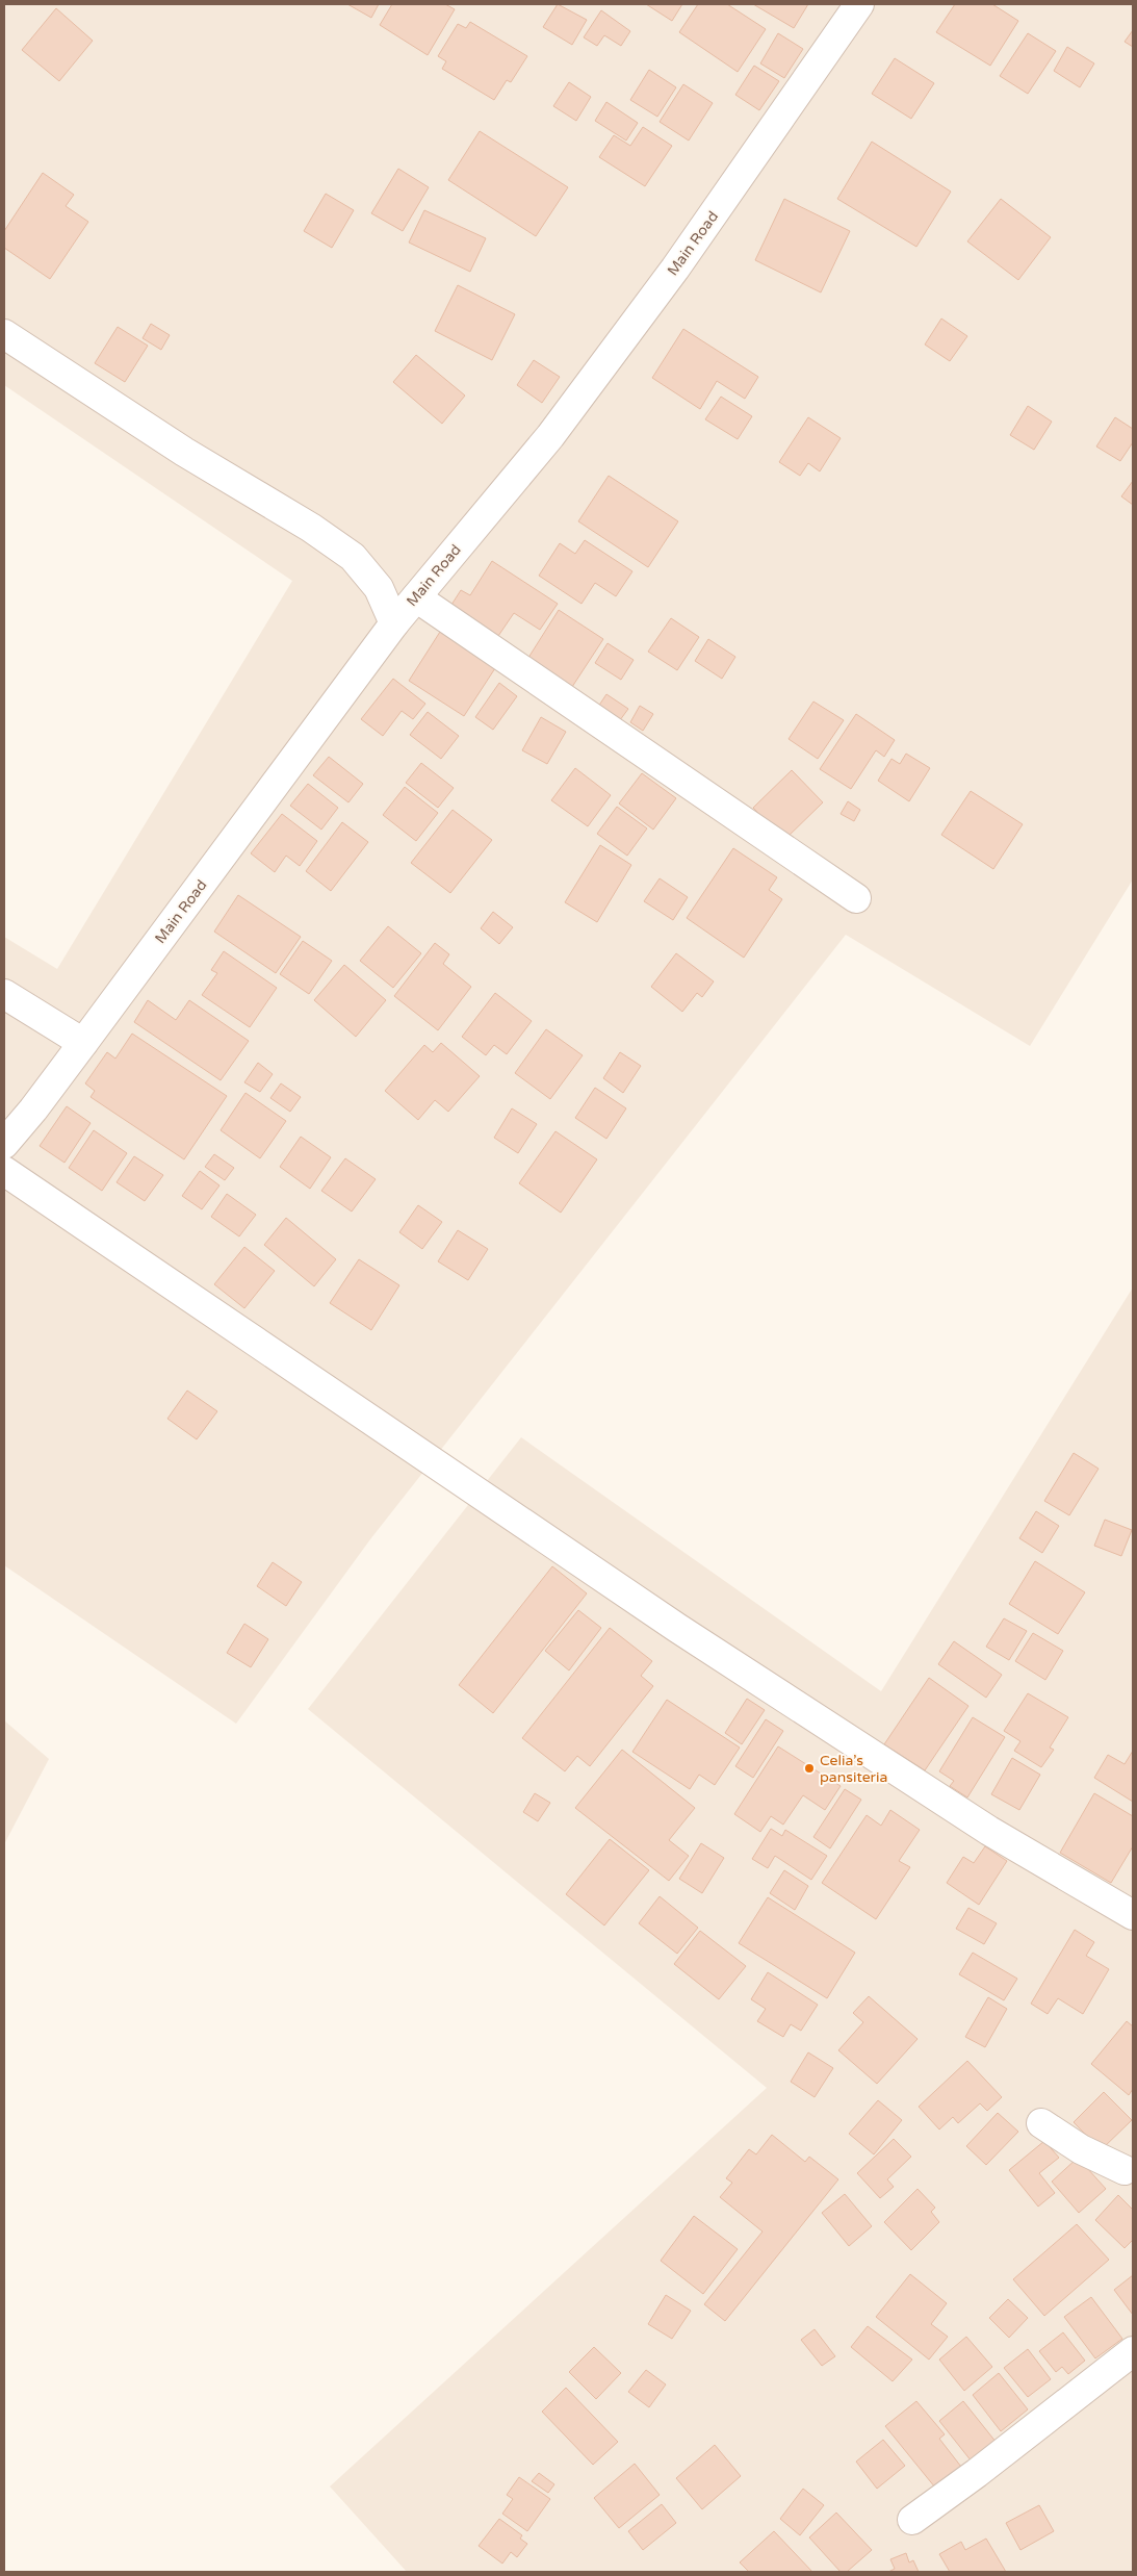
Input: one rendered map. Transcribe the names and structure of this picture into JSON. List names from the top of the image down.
{
  "streets": {
    "street": ["Main Road"]
  },
  "places": ["Celia’s pansiteria"]
}
